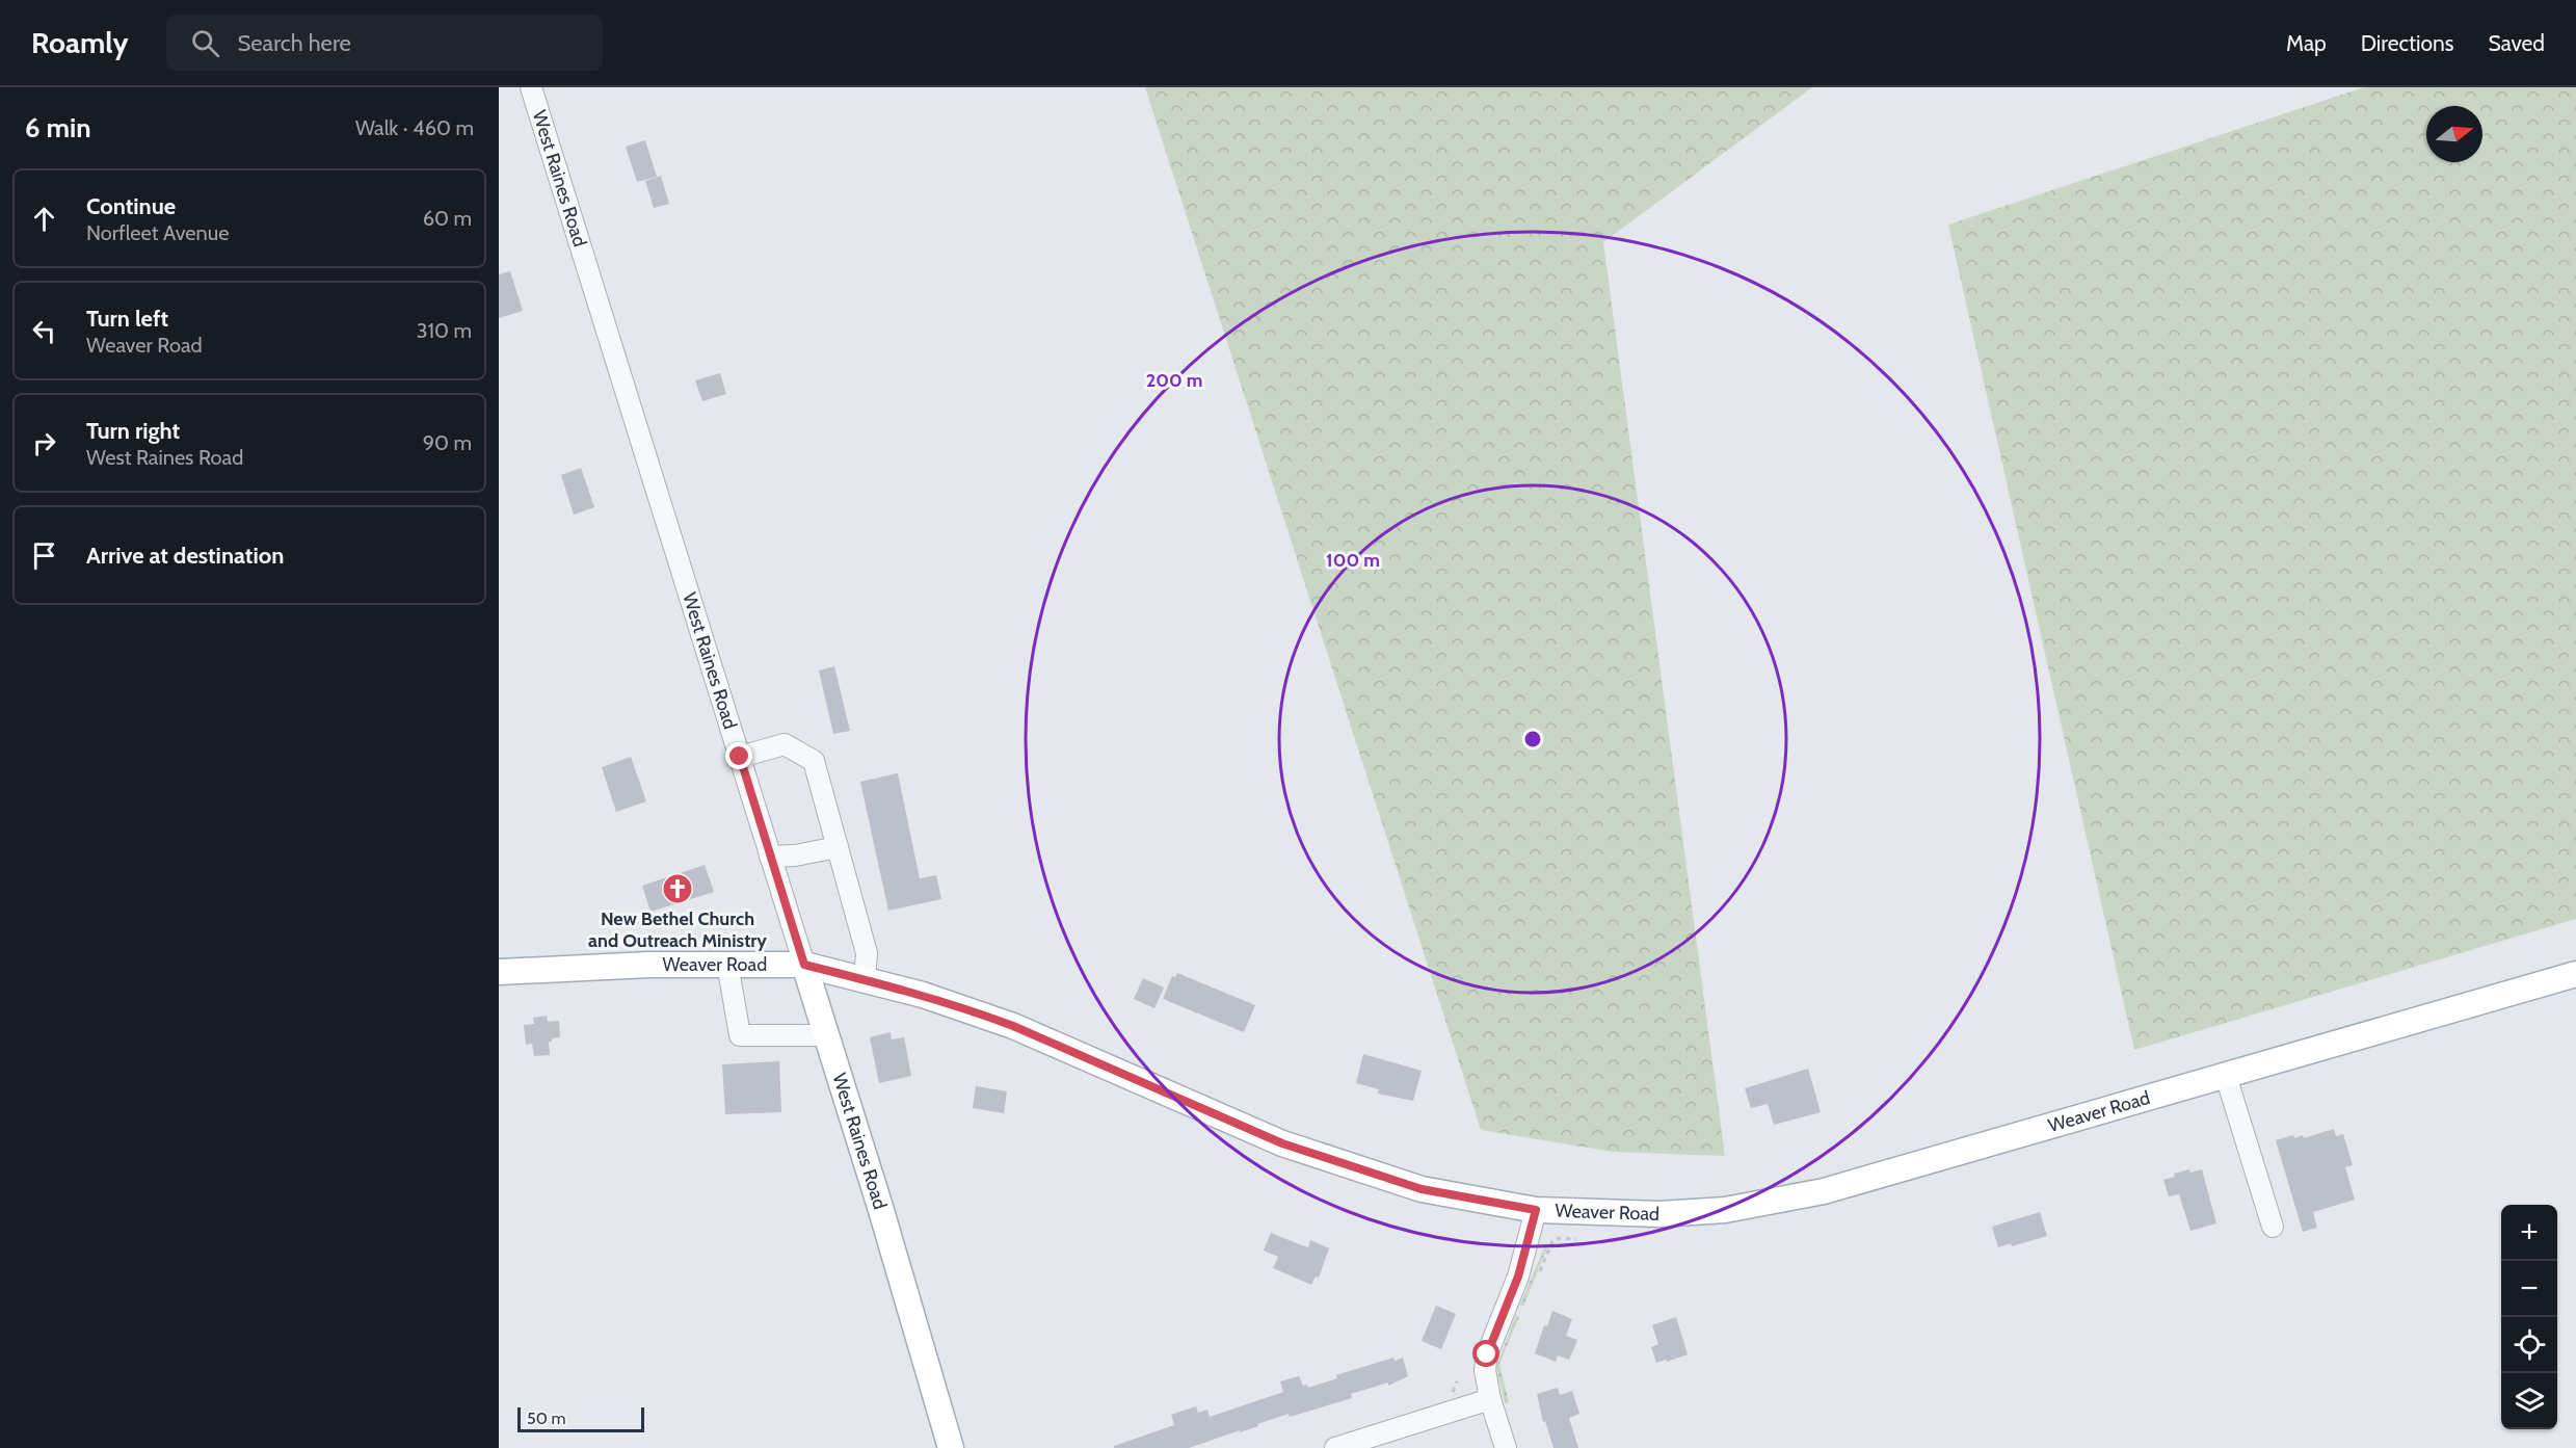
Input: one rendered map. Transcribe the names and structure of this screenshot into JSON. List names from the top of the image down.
{
  "streets": {
    "main road": ["West Raines Road", "Weaver Road"]
  },
  "crossings": [
    ["West Raines Road", "Weaver Road"]
  ],
  "places": {
    "church": ["New Bethel Church and Outreach Ministry"]
  },
  "scale_bar": "50 m",
  "north": "right",
  "page": {
    "header": "Roamly",
    "search": "Search here",
    "nav": ["Map", "Directions", "Saved"],
    "heading": ["6 min", "Walk · 460 m"],
    "list": [
      ["Continue", "Norfleet Avenue", "60 m"],
      ["Turn left", "Weaver Road", "310 m"],
      ["Turn right", "West Raines Road", "90 m"],
      "Arrive at destination"
    ],
    "map_buttons": ["+", "−"],
    "scale": "50 m"
  },
  "rings": ["200 m", "100 m"]
}
